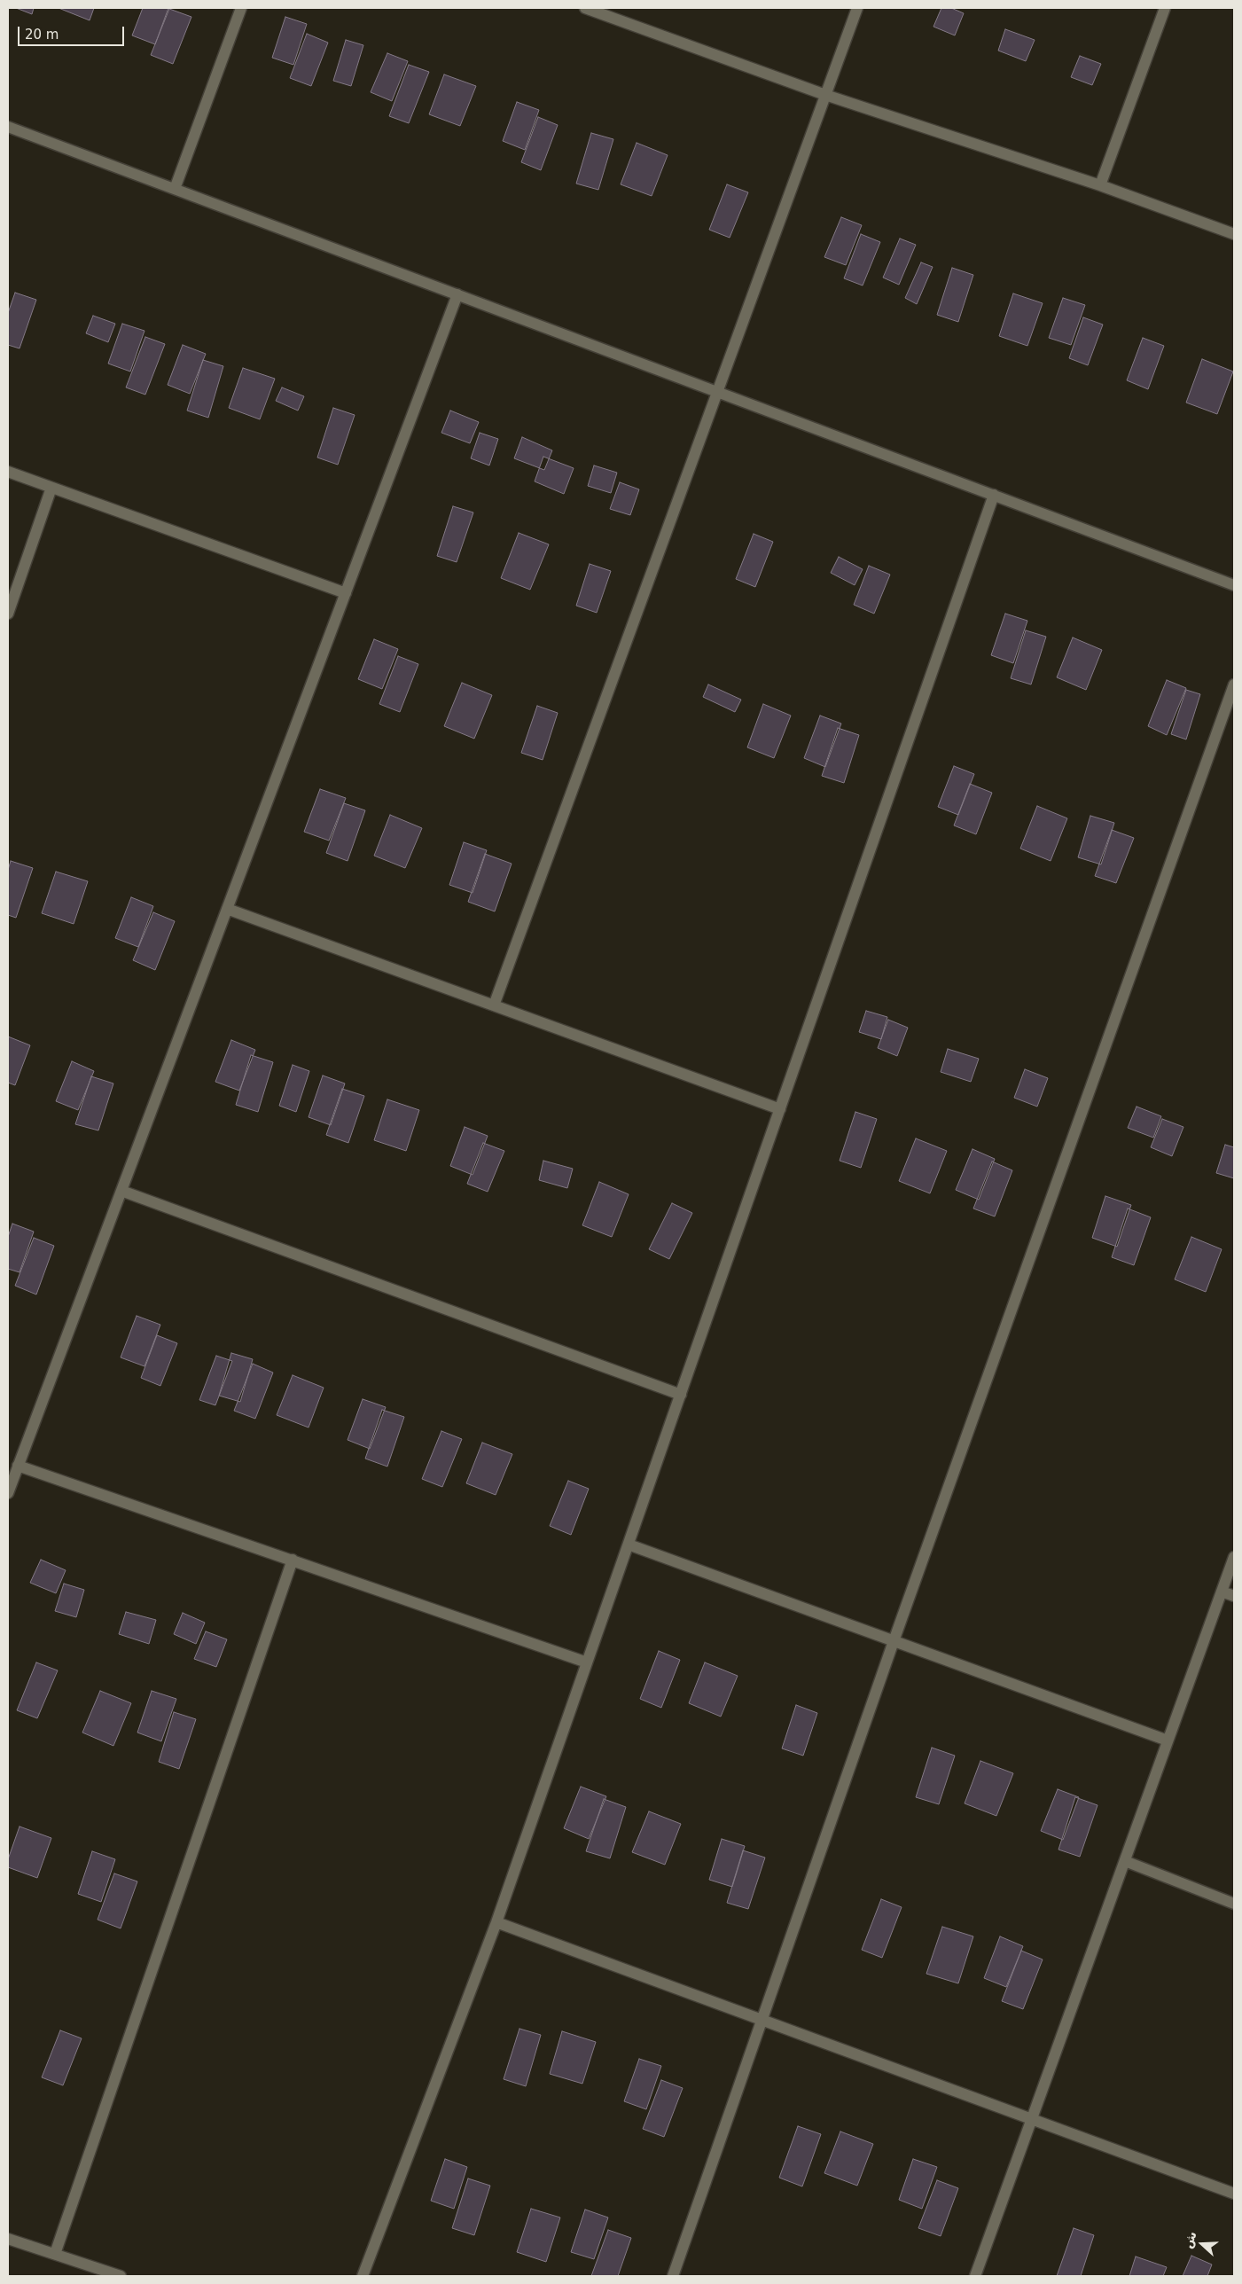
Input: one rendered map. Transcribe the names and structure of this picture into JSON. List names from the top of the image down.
{
  "scale_bar": "20 m",
  "north": "left"
}
